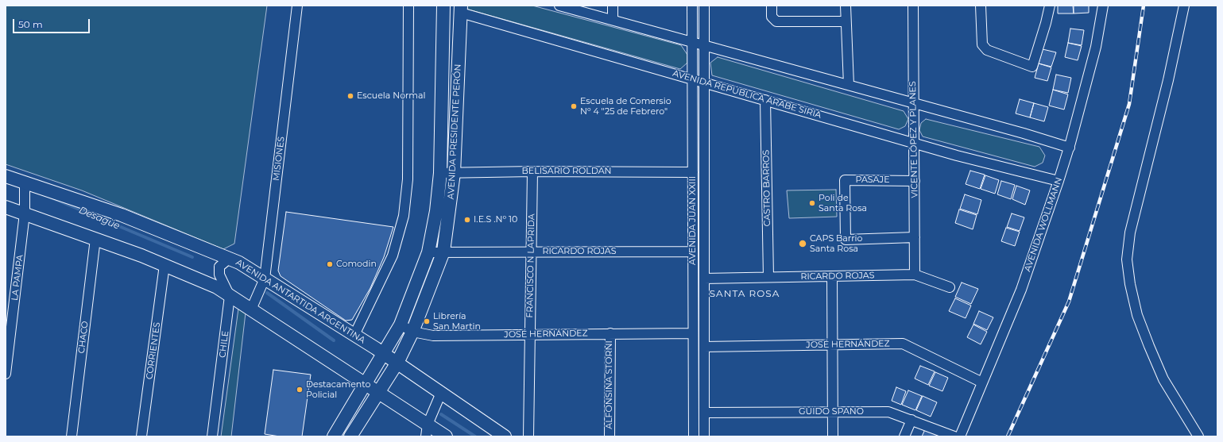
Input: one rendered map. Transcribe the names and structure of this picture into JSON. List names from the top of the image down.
{
  "streets": {
    "street": [
      "AVENIDA REPÚBLICA ÁRABE SIRIA",
      "AVENIDA PRESIDENTE PERÓN",
      "VICENTE LÓPEZ Y PLANES",
      "MISIONES",
      "BELISARIO ROLDAN",
      "PASAJE",
      "CASTRO BARROS",
      "AVENIDA JUAN XXIII",
      "AVENIDA WOLLMANN",
      "RICARDO ROJAS",
      "FRANCISCO N LAPRIDA",
      "LA PAMPA",
      "AVENIDA ANTARTIDA ARGENTINA",
      "JOSÉ HERNÁNDEZ",
      "CHACO",
      "CHILE",
      "CORRIENTES",
      "ALFONSINA STORNI",
      "GUIDO SPANO"
    ]
  },
  "crossings": [
    ["AVENIDA REPÚBLICA ÁRABE SIRIA", "AVENIDA PRESIDENTE PERÓN"],
    ["AVENIDA REPÚBLICA ÁRABE SIRIA", "VICENTE LÓPEZ Y PLANES"],
    ["AVENIDA REPÚBLICA ÁRABE SIRIA", "CASTRO BARROS"],
    ["AVENIDA REPÚBLICA ÁRABE SIRIA", "AVENIDA JUAN XXIII"],
    ["AVENIDA REPÚBLICA ÁRABE SIRIA", "AVENIDA WOLLMANN"],
    ["AVENIDA PRESIDENTE PERÓN", "BELISARIO ROLDAN"],
    ["AVENIDA PRESIDENTE PERÓN", "RICARDO ROJAS"],
    ["AVENIDA PRESIDENTE PERÓN", "AVENIDA ANTARTIDA ARGENTINA"],
    ["AVENIDA PRESIDENTE PERÓN", "JOSÉ HERNÁNDEZ"],
    ["VICENTE LÓPEZ Y PLANES", "PASAJE"],
    ["VICENTE LÓPEZ Y PLANES", "RICARDO ROJAS"],
    ["MISIONES", "AVENIDA ANTARTIDA ARGENTINA"],
    ["BELISARIO ROLDAN", "AVENIDA JUAN XXIII"],
    ["BELISARIO ROLDAN", "FRANCISCO N LAPRIDA"],
    ["CASTRO BARROS", "RICARDO ROJAS"],
    ["AVENIDA JUAN XXIII", "RICARDO ROJAS"],
    ["AVENIDA JUAN XXIII", "JOSÉ HERNÁNDEZ"],
    ["AVENIDA JUAN XXIII", "GUIDO SPANO"],
    ["AVENIDA WOLLMANN", "JOSÉ HERNÁNDEZ"],
    ["RICARDO ROJAS", "FRANCISCO N LAPRIDA"],
    ["FRANCISCO N LAPRIDA", "JOSÉ HERNÁNDEZ"],
    ["LA PAMPA", "AVENIDA ANTARTIDA ARGENTINA"],
    ["JOSÉ HERNÁNDEZ", "ALFONSINA STORNI"]
  ],
  "districts": ["SANTA ROSA"],
  "water": ["Desagüe"],
  "places": [
    "Escuela Normal",
    "Escuela de Comersio Nº 4 \"25 de Febrero\"",
    "Poli de Santa Rosa",
    "I.E.S .Nº 10",
    "CAPS Barrio Santa Rosa",
    "Comodin",
    "Librería San Martin",
    "Destacamento Policial"
  ],
  "scale_bar": "50 m"
}
